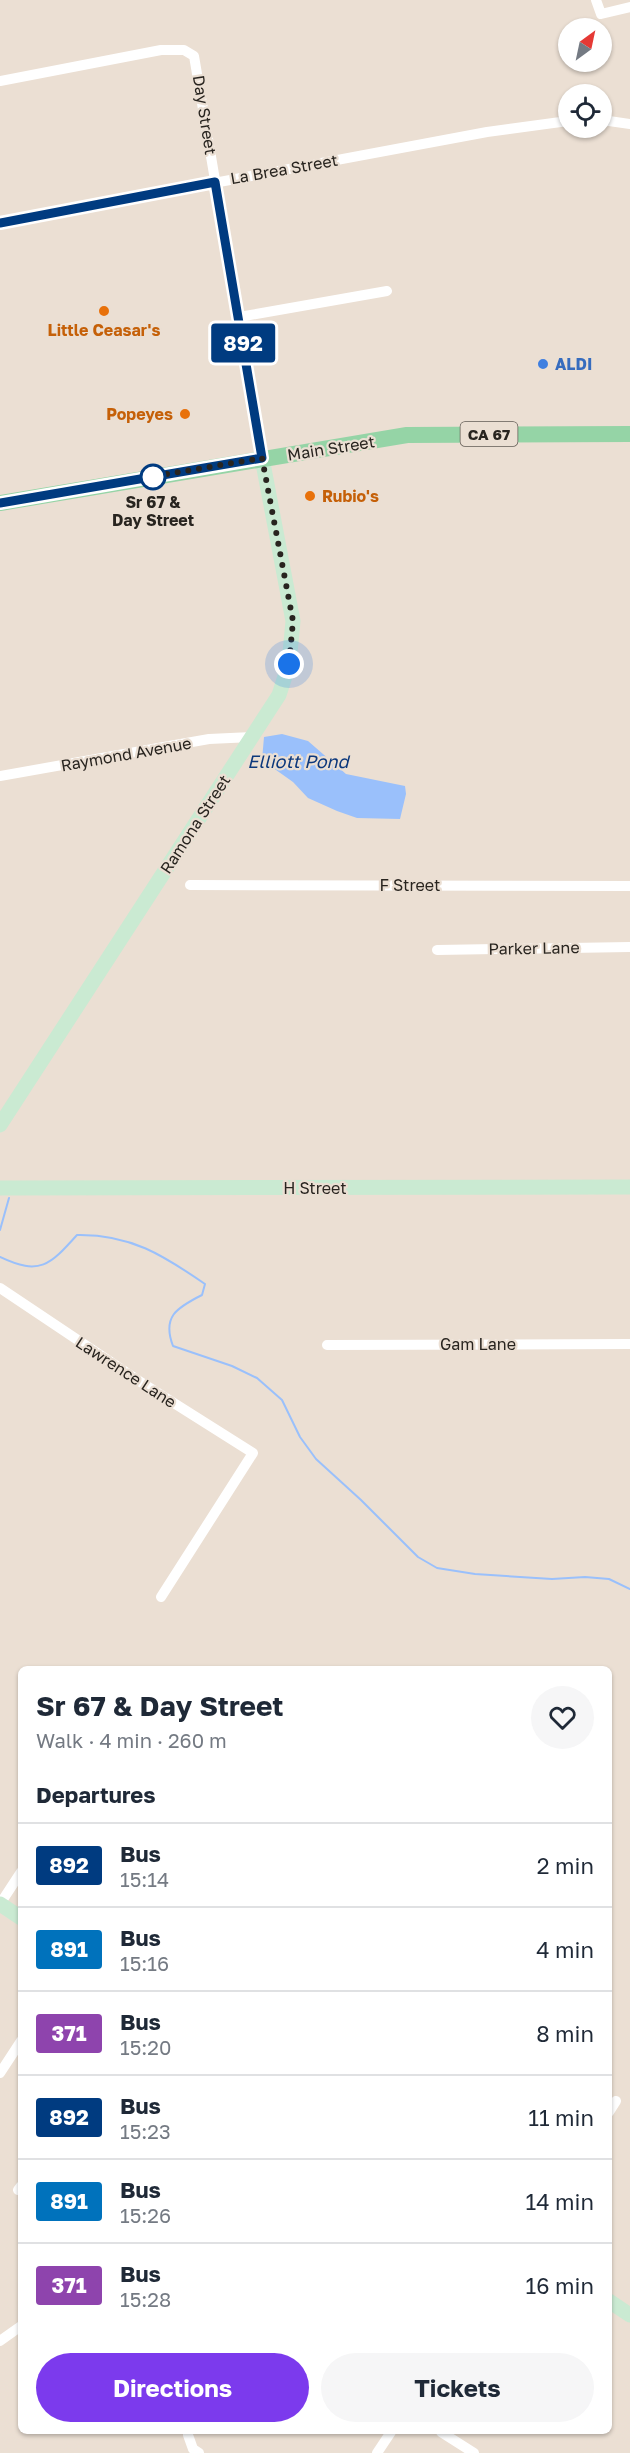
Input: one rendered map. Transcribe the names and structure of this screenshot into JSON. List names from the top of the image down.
{
  "streets": {
    "main road": [
      "CA 67",
      "Main Street",
      "Ramona Street",
      "H Street"
    ],
    "street": [
      "Day Street",
      "La Brea Street",
      "Raymond Avenue",
      "F Street",
      "Parker Lane",
      "Gam Lane",
      "Lawrence Lane"
    ]
  },
  "crossings": [
    ["Day Street", "La Brea Street"],
    ["Day Street", "Main Street"],
    ["Day Street", "Ramona Street"],
    ["Main Street", "Ramona Street"],
    ["Raymond Avenue", "Ramona Street"]
  ],
  "water": ["Elliott Pond"],
  "places": [
    "Little Ceasar's",
    "ALDI",
    "Popeyes",
    "Sr 67 & Day Street",
    "Rubio's"
  ],
  "lines": ["bus line 892"],
  "north": "top right",
  "page": {
    "on_map": "892",
    "heading": [
      ["Sr 67 & Day Street", "Walk · 4 min · 260 m"],
      "Departures"
    ],
    "list": [
      {
        "mark": "892",
        "name": "Bus",
        "note": "15:14",
        "value": "2 min"
      },
      {
        "mark": "891",
        "name": "Bus",
        "note": "15:16",
        "value": "4 min"
      },
      {
        "mark": "371",
        "name": "Bus",
        "note": "15:20",
        "value": "8 min"
      },
      {
        "mark": "892",
        "name": "Bus",
        "note": "15:23",
        "value": "11 min"
      },
      {
        "mark": "891",
        "name": "Bus",
        "note": "15:26",
        "value": "14 min"
      },
      {
        "mark": "371",
        "name": "Bus",
        "note": "15:28",
        "value": "16 min"
      }
    ],
    "buttons": ["Directions", "Tickets"]
  }
}
